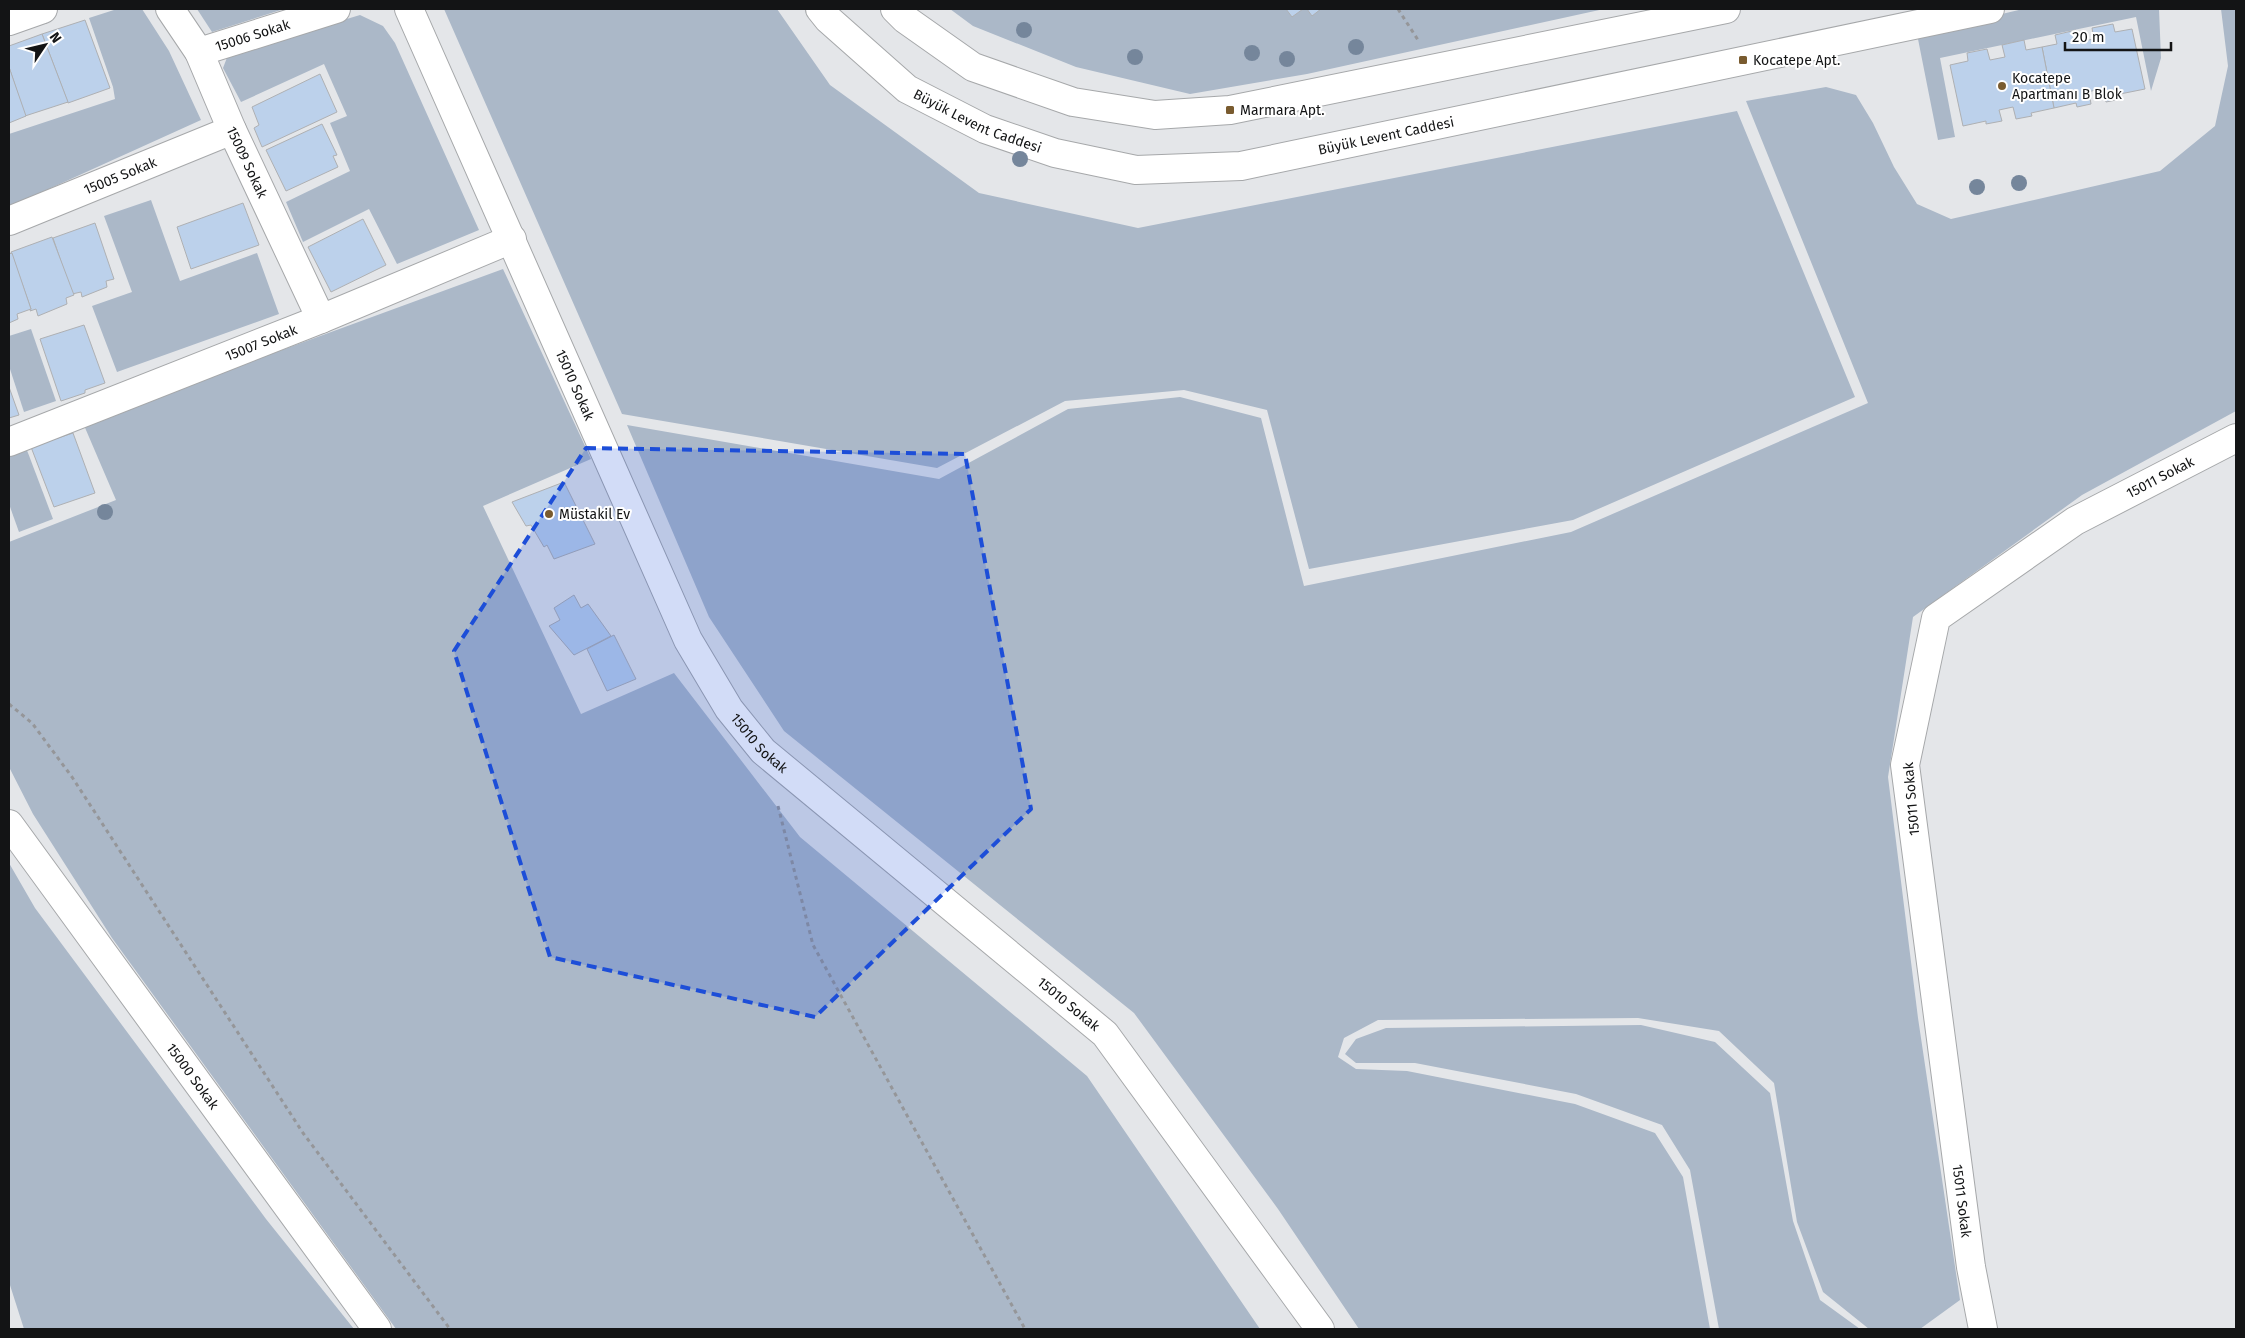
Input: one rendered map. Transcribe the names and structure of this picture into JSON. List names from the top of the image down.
{
  "streets": {
    "street": [
      "15006 Sokak",
      "Büyük Levent Caddesi",
      "15009 Sokak",
      "15005 Sokak",
      "15007 Sokak",
      "15010 Sokak",
      "15011 Sokak",
      "15000 Sokak"
    ]
  },
  "crossings": [
    ["15006 Sokak", "15009 Sokak"],
    ["15009 Sokak", "15005 Sokak"],
    ["15009 Sokak", "15007 Sokak"],
    ["15007 Sokak", "15010 Sokak"]
  ],
  "places": {
    "transit": ["Kocatepe Apt.", "Marmara Apt."],
    "other": ["Kocatepe Apartmanı B Blok", "Müstakil Ev"]
  },
  "scale_bar": "20 m",
  "north": "top right"
}
